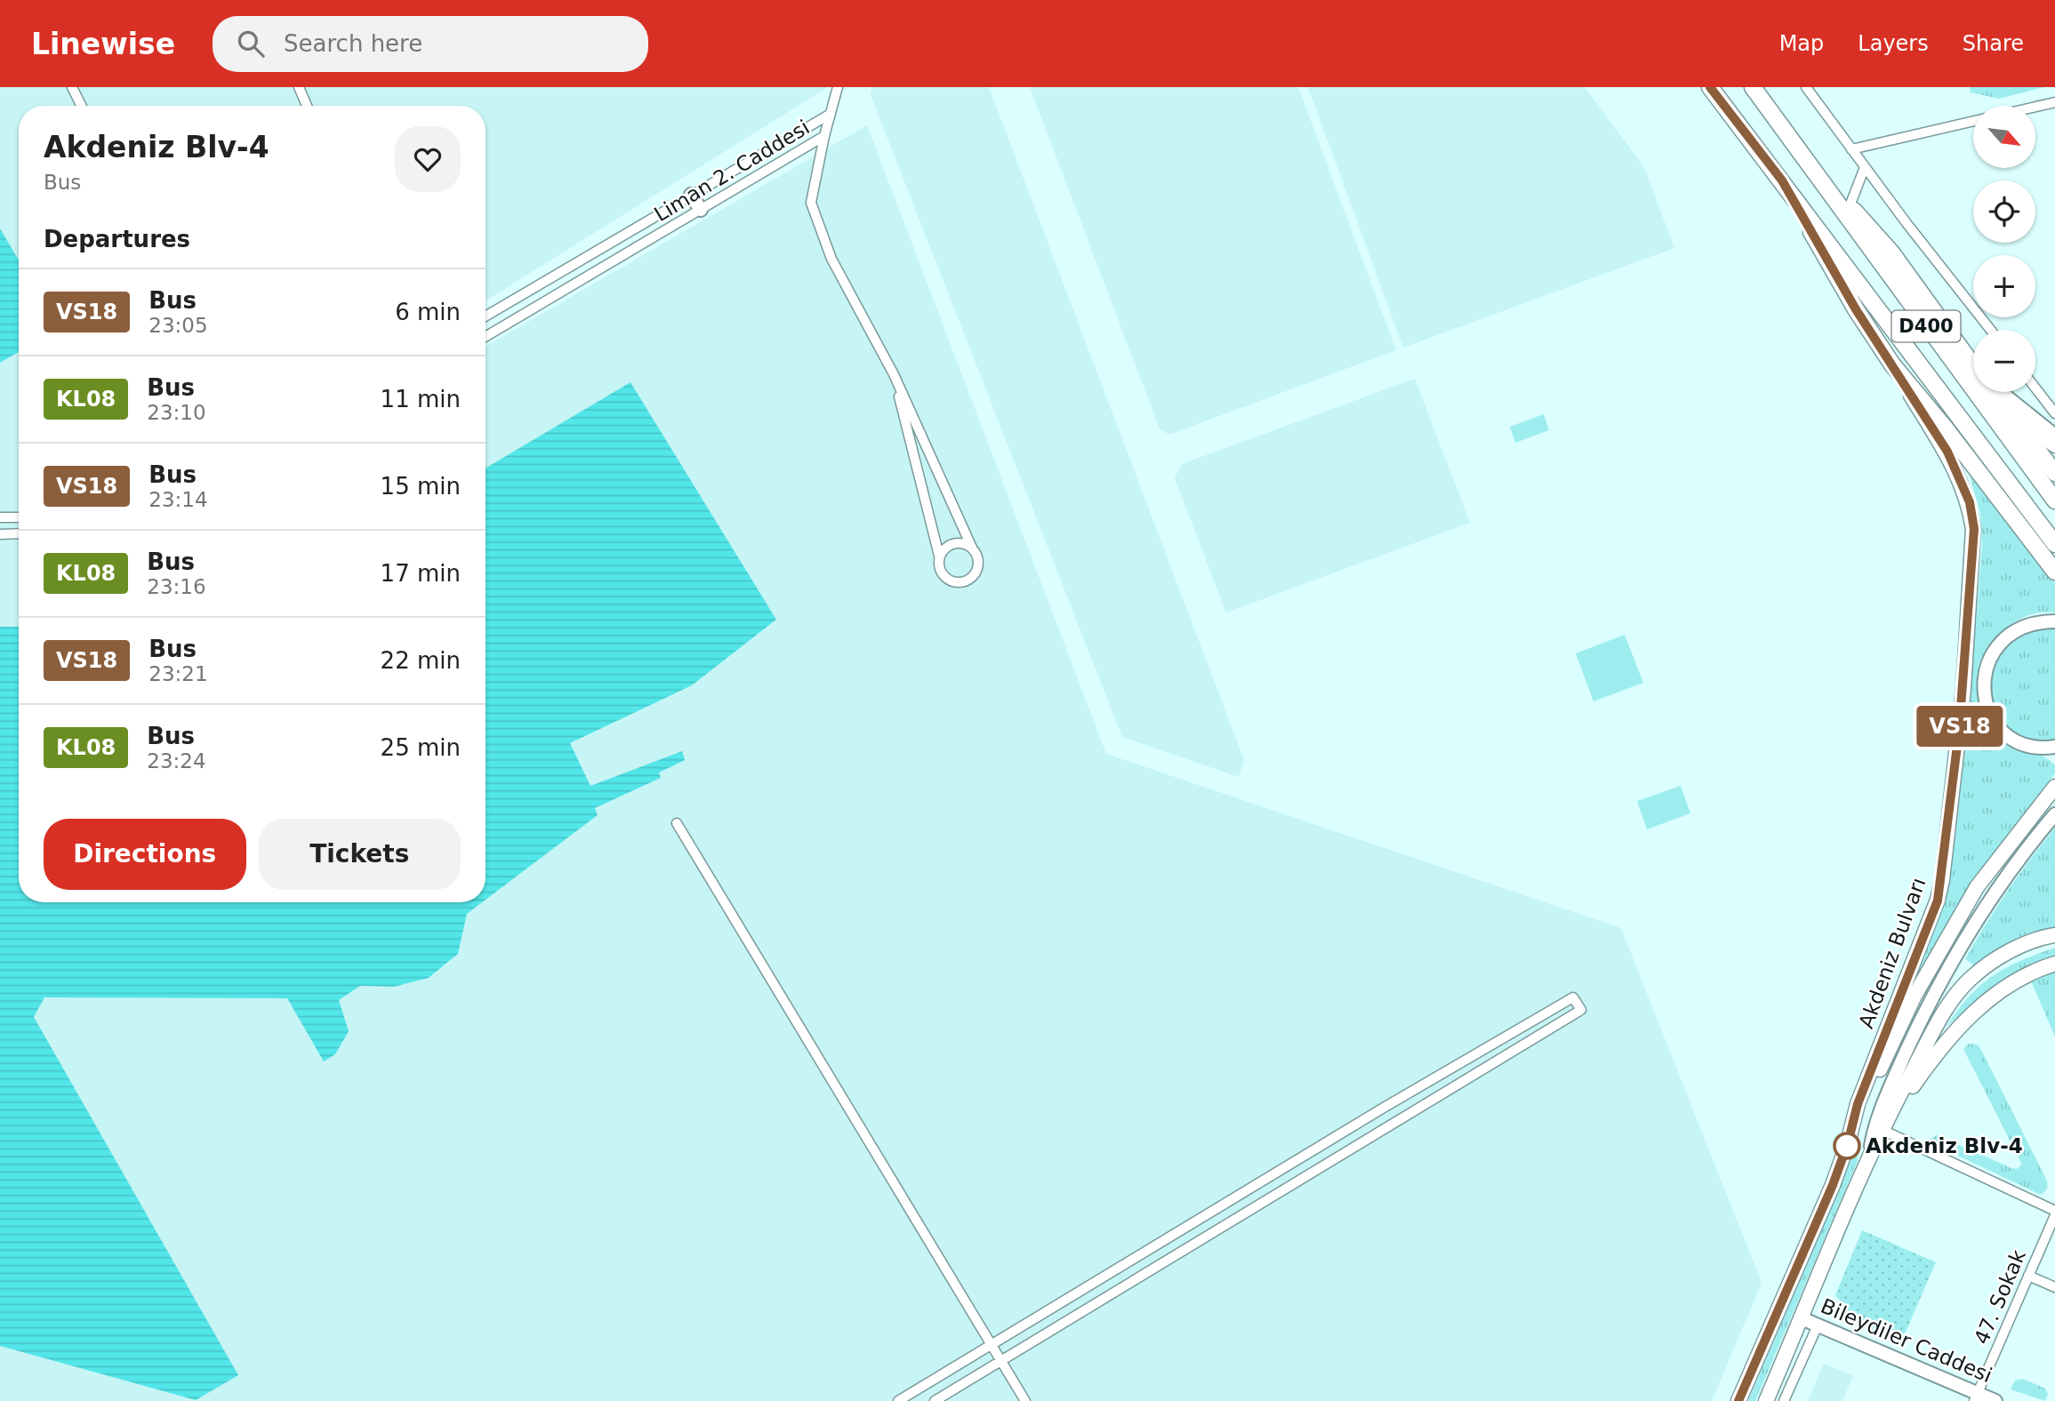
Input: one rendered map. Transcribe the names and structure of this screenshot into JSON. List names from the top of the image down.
{
  "streets": {
    "highway": ["D400"],
    "main road": ["Akdeniz Bulvarı"],
    "street": ["Liman 2. Caddesi", "47. Sokak", "Bileydiler Caddesi"]
  },
  "crossings": [
    ["D400", "Akdeniz Bulvarı"],
    ["47. Sokak", "Bileydiler Caddesi"]
  ],
  "places": ["Akdeniz Blv-4"],
  "lines": ["bus line VS18"],
  "north": "bottom right",
  "page": {
    "header": "Linewise",
    "search": "Search here",
    "nav": ["Map", "Layers", "Share"],
    "on_map": "VS18",
    "map_buttons": ["+", "−"],
    "heading": [
      ["Akdeniz Blv-4", "Bus"],
      "Departures"
    ],
    "list": [
      {
        "mark": "VS18",
        "name": "Bus",
        "note": "23:05",
        "value": "6 min"
      },
      {
        "mark": "KL08",
        "name": "Bus",
        "note": "23:10",
        "value": "11 min"
      },
      {
        "mark": "VS18",
        "name": "Bus",
        "note": "23:14",
        "value": "15 min"
      },
      {
        "mark": "KL08",
        "name": "Bus",
        "note": "23:16",
        "value": "17 min"
      },
      {
        "mark": "VS18",
        "name": "Bus",
        "note": "23:21",
        "value": "22 min"
      },
      {
        "mark": "KL08",
        "name": "Bus",
        "note": "23:24",
        "value": "25 min"
      }
    ],
    "buttons": ["Directions", "Tickets"]
  }
}
